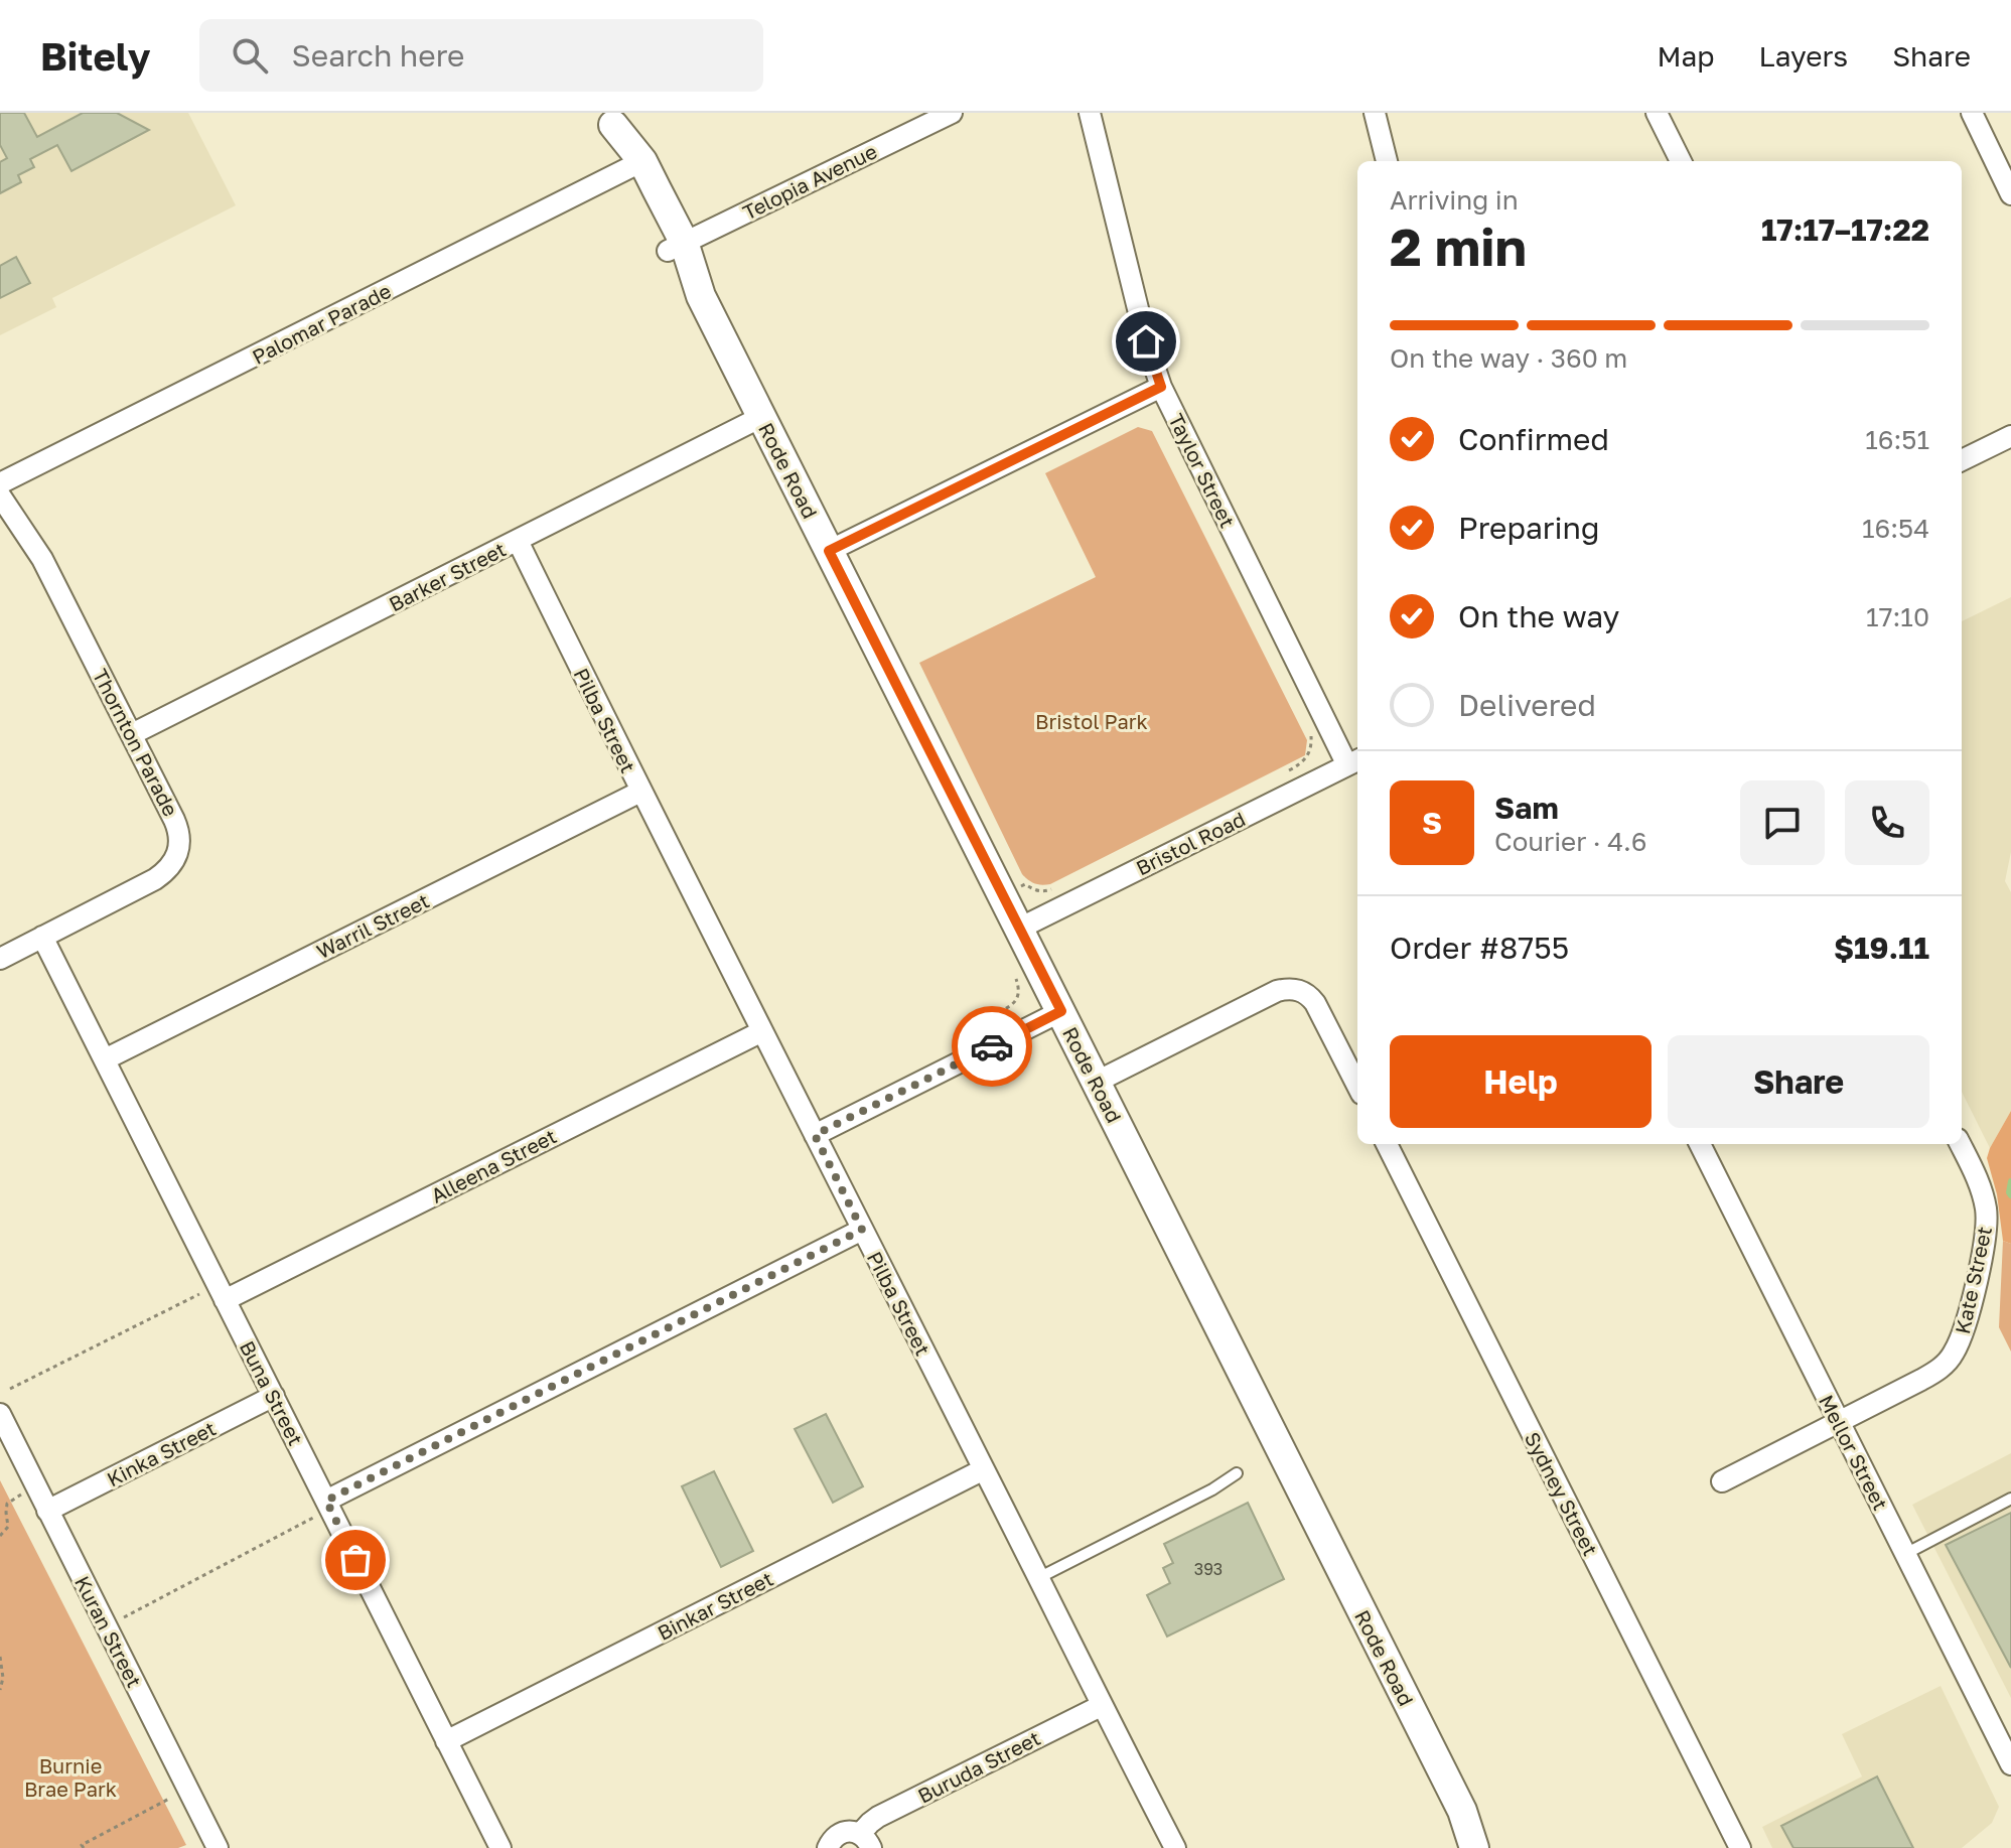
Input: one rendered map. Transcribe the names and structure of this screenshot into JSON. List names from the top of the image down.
{
  "streets": {
    "main road": ["Rode Road"],
    "street": [
      "Telopia Avenue",
      "Palomar Parade",
      "Taylor Street",
      "Barker Street",
      "Pilba Street",
      "Thornton Parade",
      "Bristol Road",
      "Warril Street",
      "Alleena Street",
      "Kate Street",
      "Buna Street",
      "Mellor Street",
      "Kinka Street",
      "Sydney Street",
      "Binkar Street",
      "Kuran Street",
      "Buruda Street"
    ]
  },
  "crossings": [
    ["Telopia Avenue", "Rode Road"],
    ["Palomar Parade", "Rode Road"],
    ["Rode Road", "Barker Street"],
    ["Rode Road", "Bristol Road"],
    ["Taylor Street", "Bristol Road"],
    ["Barker Street", "Pilba Street"],
    ["Barker Street", "Thornton Parade"],
    ["Pilba Street", "Warril Street"],
    ["Pilba Street", "Alleena Street"],
    ["Pilba Street", "Binkar Street"],
    ["Pilba Street", "Buruda Street"],
    ["Thornton Parade", "Buna Street"],
    ["Warril Street", "Buna Street"],
    ["Alleena Street", "Buna Street"],
    ["Kate Street", "Mellor Street"],
    ["Buna Street", "Kinka Street"],
    ["Buna Street", "Binkar Street"],
    ["Kinka Street", "Kuran Street"]
  ],
  "parks": ["Bristol Park", "Burnie Brae Park"],
  "house_numbers": ["393"],
  "page": {
    "header": "Bitely",
    "search": "Search here",
    "nav": ["Map", "Layers", "Share"],
    "heading": ["2 min", "Arriving in", "17:17–17:22"],
    "panel": [
      "Sam",
      "Courier · 4.6",
      "Order #8755",
      "$19.11"
    ],
    "bar": "On the way · 360 m",
    "list": [
      ["Confirmed", "16:51"],
      ["Preparing", "16:54"],
      ["On the way", "17:10"],
      "Delivered"
    ],
    "round": "S",
    "buttons": ["Help", "Share"]
  }
}
